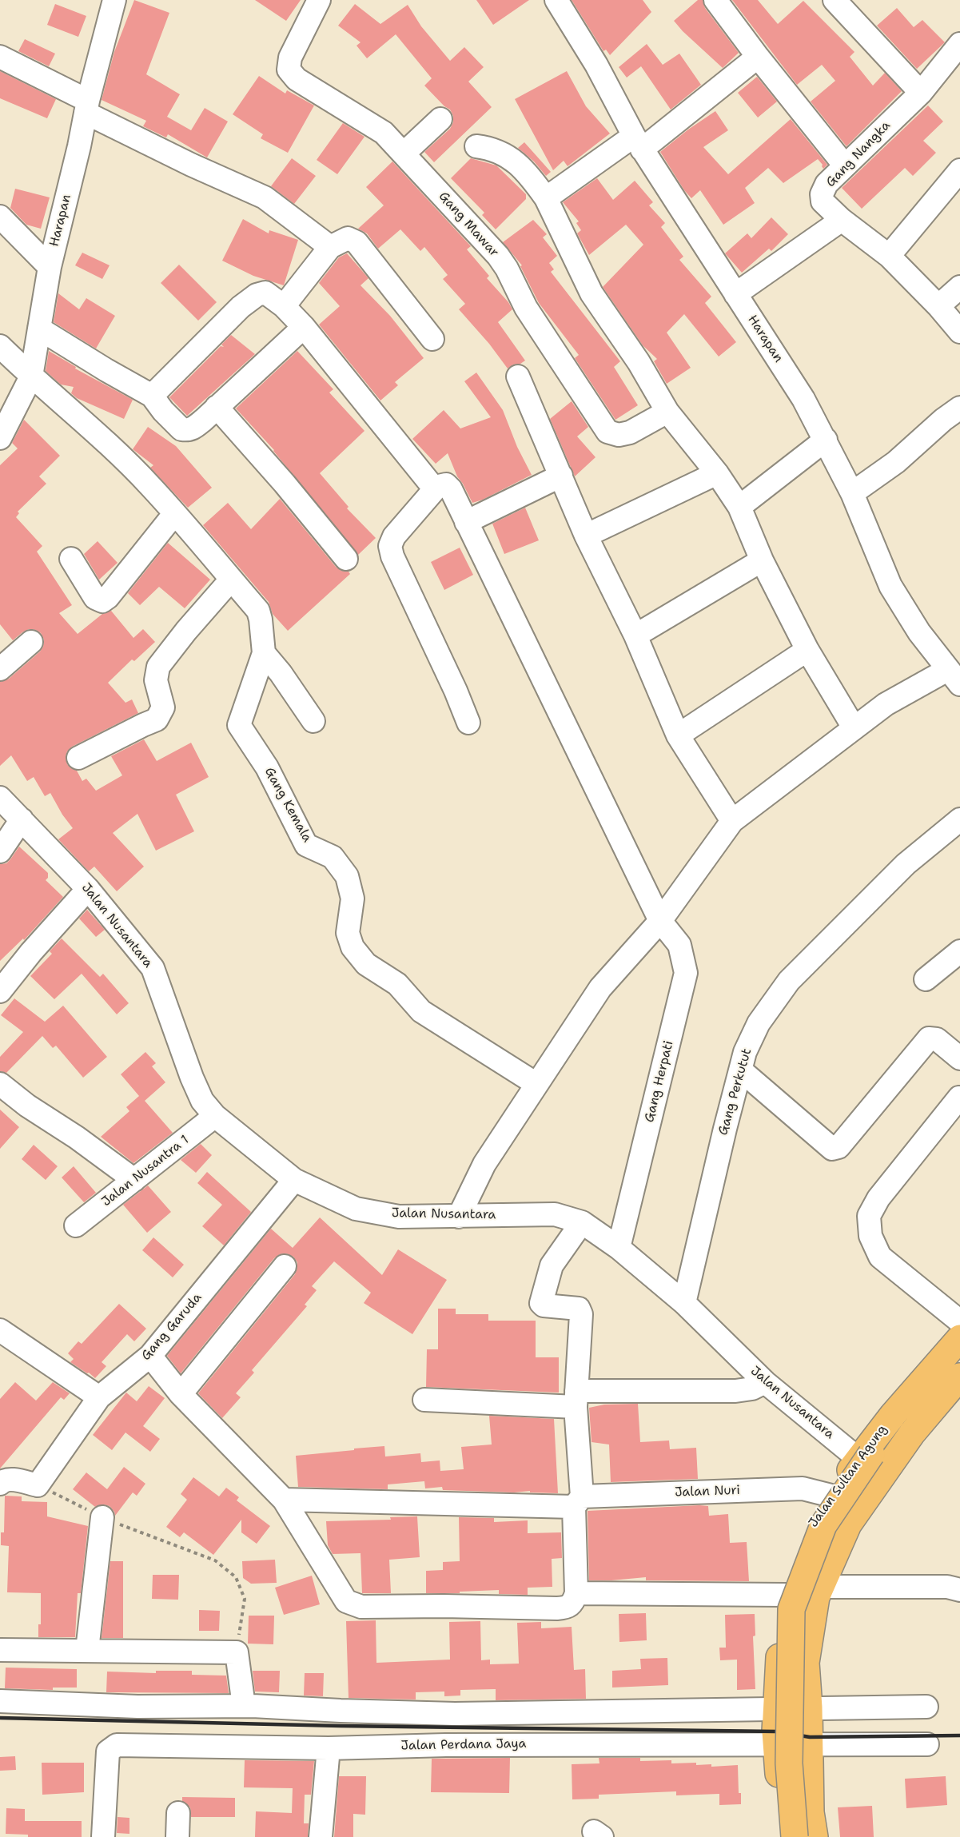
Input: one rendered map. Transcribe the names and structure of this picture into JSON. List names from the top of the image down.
{
  "streets": {
    "main road": ["Jalan Sultan Agung"],
    "street": [
      "Gang Nangka",
      "Harapan",
      "Gang Mawar",
      "Gang Kemala",
      "Jalan Nusantara",
      "Gang Herpati",
      "Gang Perkutut",
      "Jalan Nusantra 1",
      "Gang Garuda",
      "Jalan Nuri",
      "Jalan Perdana Jaya"
    ]
  },
  "crossings": [
    ["Jalan Nusantara", "Gang Herpati"],
    ["Jalan Nusantara", "Gang Perkutut"],
    ["Jalan Nusantara", "Jalan Nusantra 1"],
    ["Jalan Nusantara", "Gang Garuda"],
    ["Jalan Nusantara", "Jalan Sultan Agung"],
    ["Jalan Sultan Agung", "Jalan Nuri"],
    ["Jalan Sultan Agung", "Jalan Perdana Jaya"]
  ]
}
